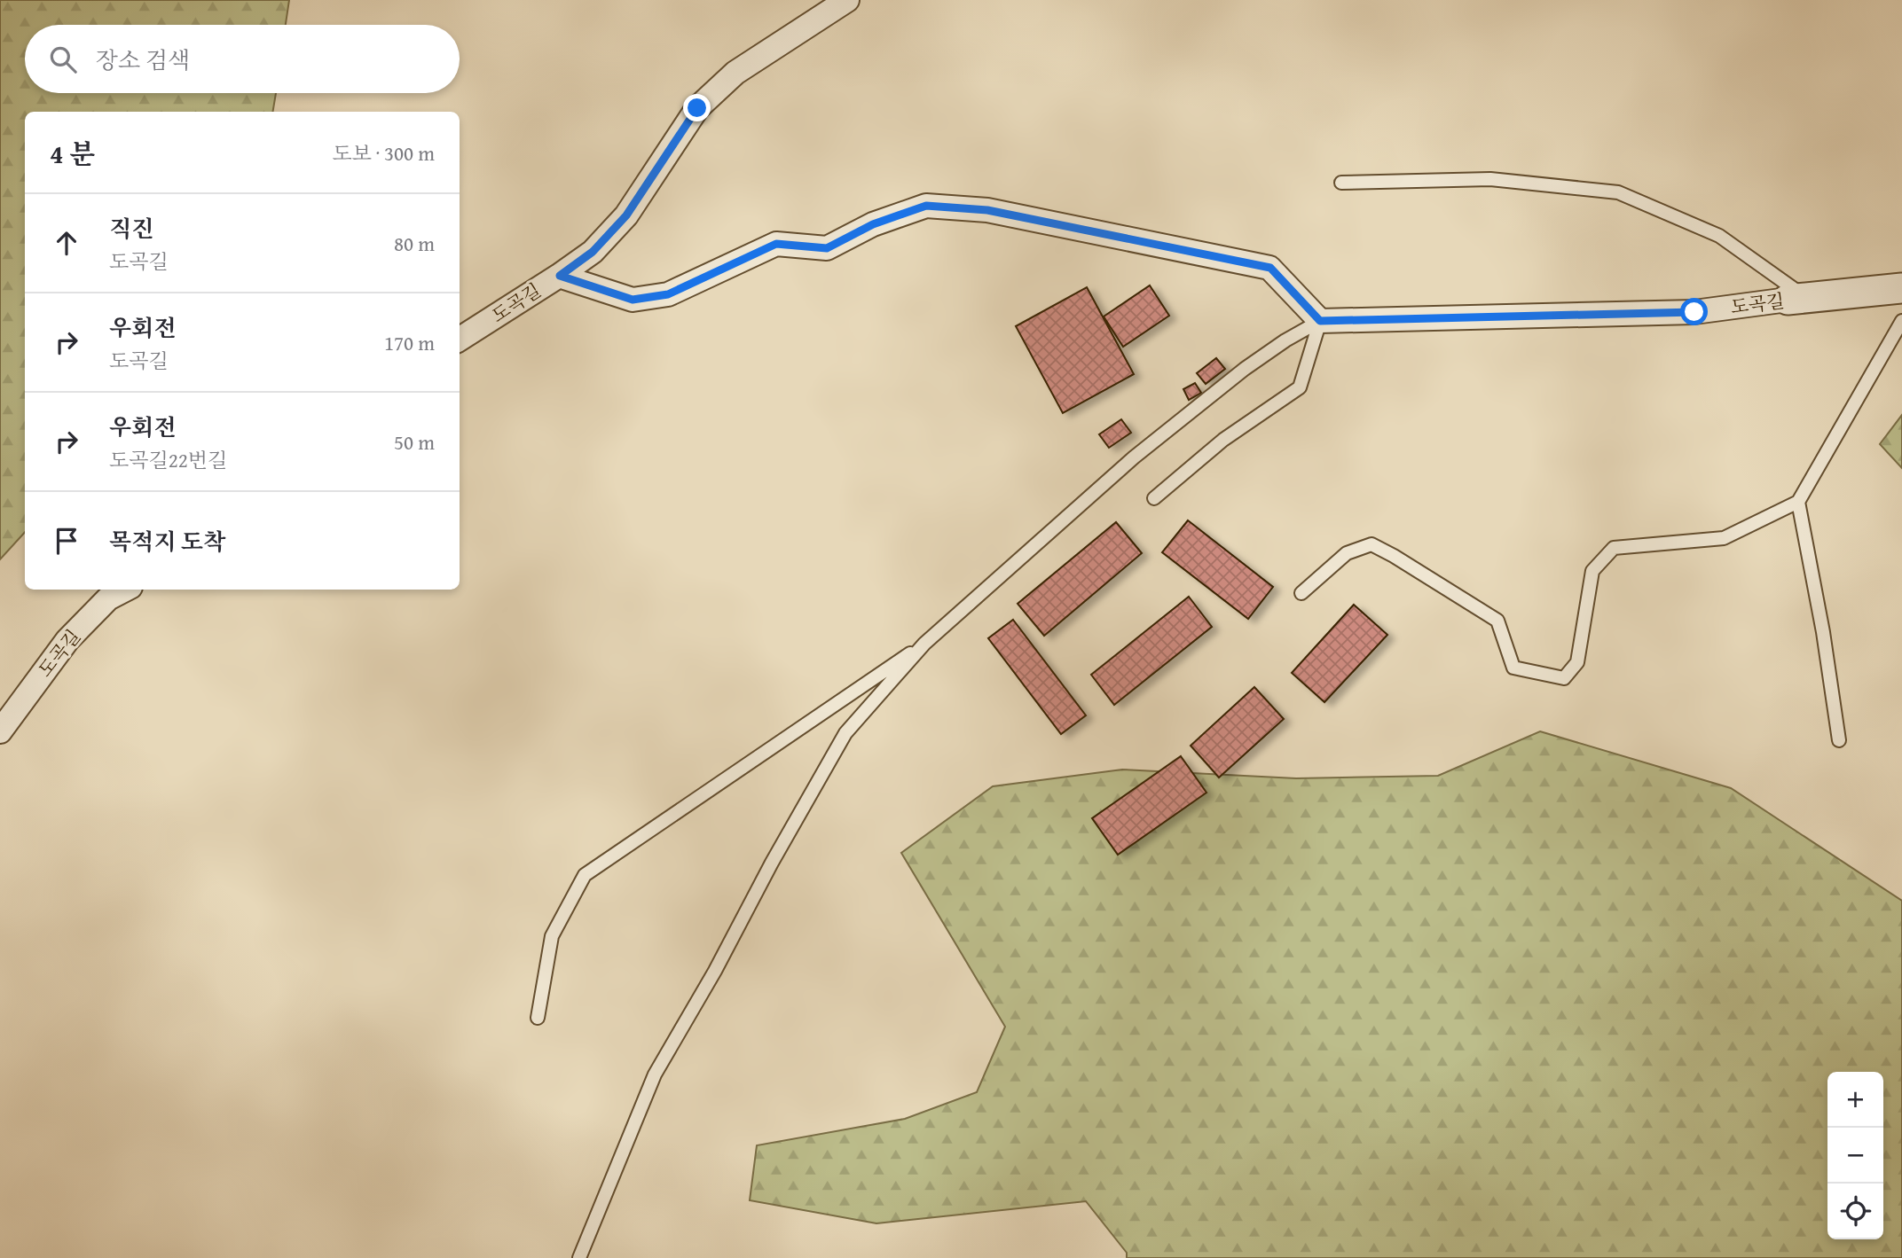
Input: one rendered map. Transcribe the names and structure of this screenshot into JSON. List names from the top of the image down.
{
  "streets": {
    "street": ["도곡길"]
  },
  "page": {
    "search": "장소 검색",
    "heading": ["4 분", "도보 · 300 m"],
    "list": [
      ["직진", "도곡길", "80 m"],
      ["우회전", "도곡길", "170 m"],
      ["우회전", "도곡길22번길", "50 m"],
      "목적지 도착"
    ],
    "map_buttons": ["+", "−"]
  }
}
